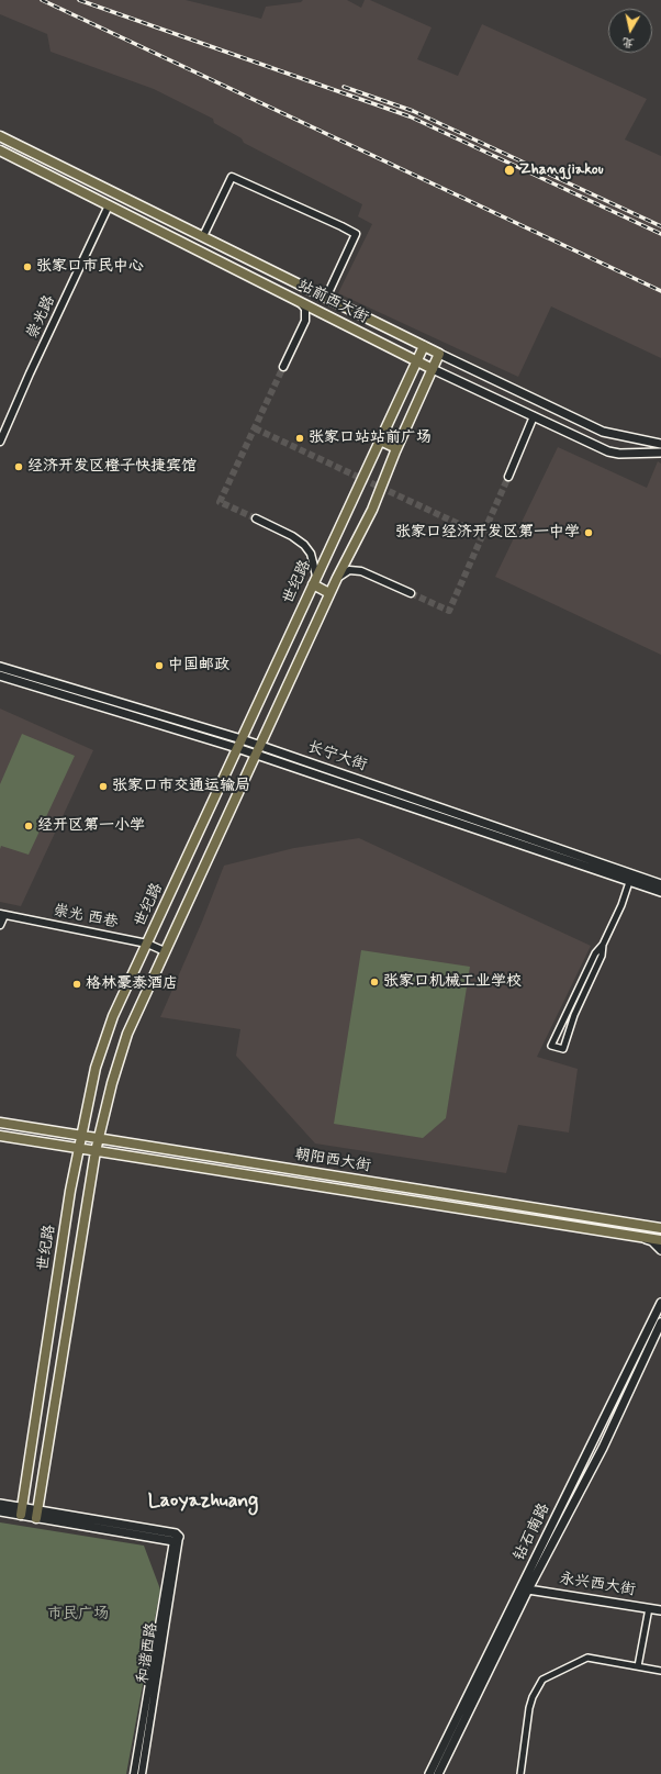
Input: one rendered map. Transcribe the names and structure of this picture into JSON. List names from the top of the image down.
{
  "streets": {
    "main road": [
      "站前西大街",
      "世纪路",
      "长宁大街",
      "朝阳西大街",
      "钻石南路",
      "永兴西大街"
    ],
    "street": ["崇光路", "崇光 西巷", "和谐西路"]
  },
  "crossings": [
    ["站前西大街", "崇光路"],
    ["站前西大街", "世纪路"],
    ["世纪路", "长宁大街"],
    ["世纪路", "崇光 西巷"],
    ["世纪路", "朝阳西大街"],
    ["钻石南路", "永兴西大街"]
  ],
  "districts": ["Laoyazhuang"],
  "parks": ["市民广场"],
  "places": [
    "Zhangjiakou",
    "张家口市民中心",
    "张家口站站前广场",
    "经济开发区橙子快捷宾馆",
    "张家口经济开发区第一中学",
    "中国邮政",
    "张家口市交通运输局",
    "经开区第一小学",
    "张家口机械工业学校",
    "格林豪泰酒店"
  ],
  "north": "bottom"
}
